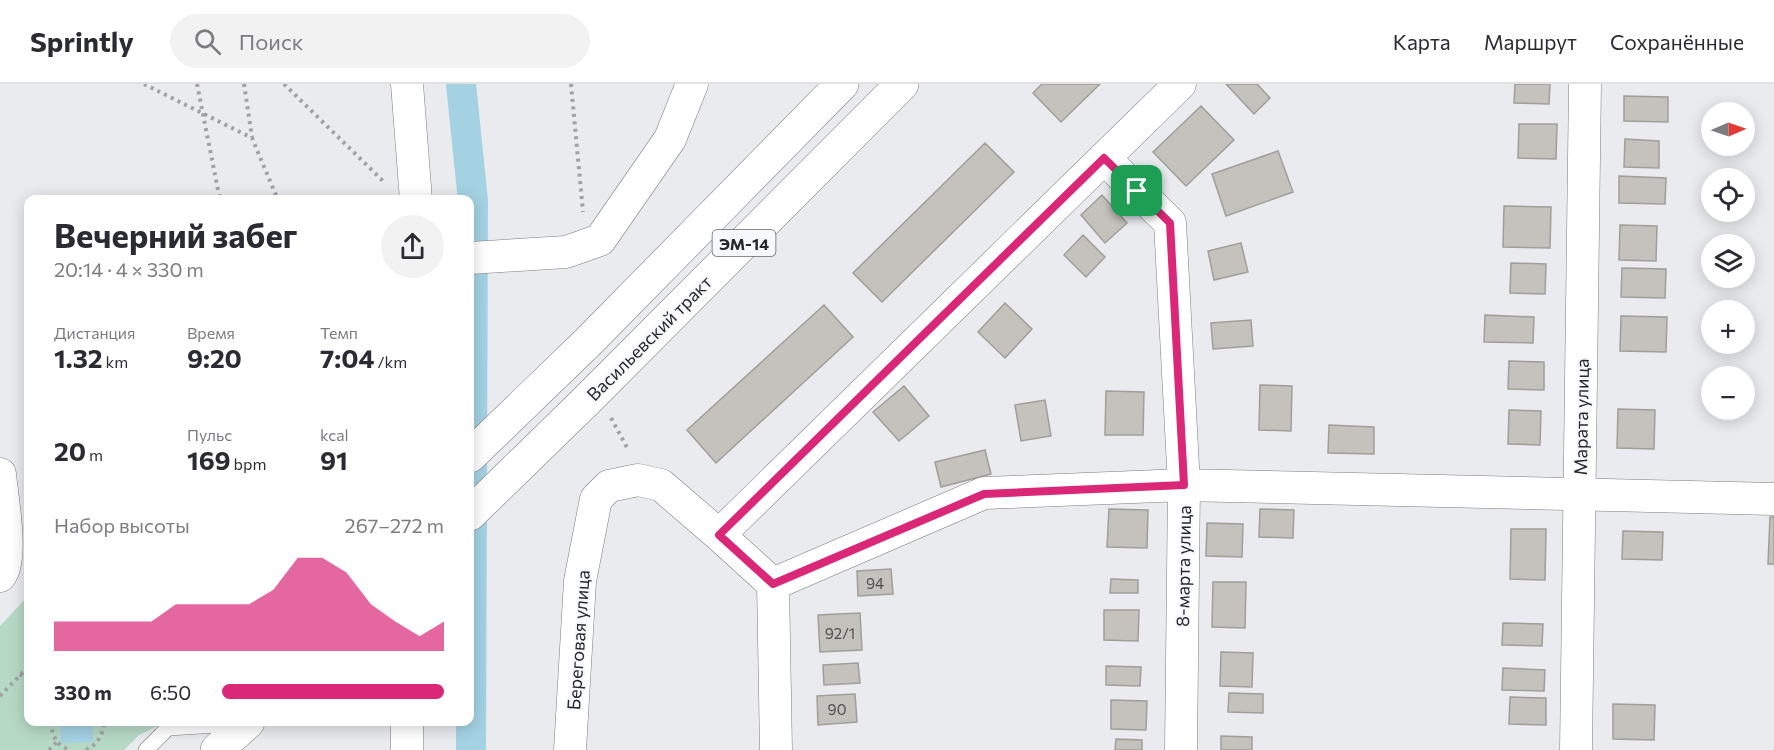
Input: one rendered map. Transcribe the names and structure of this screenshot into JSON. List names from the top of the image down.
{
  "streets": {
    "main road": ["ЭМ-14", "Васильевский тракт"],
    "street": ["Марата улица", "8-марта улица", "Береговая улица"]
  },
  "house_numbers": ["94", "92/1", "90"],
  "north": "right",
  "page": {
    "header": "Sprintly",
    "search": "Поиск",
    "nav": ["Карта", "Маршрут", "Сохранённые"],
    "map_buttons": ["+", "−"],
    "heading": ["Вечерний забег", "20:14 · 4 × 330 m"],
    "stats": [
      ["Дистанция", "1.32 km"],
      ["Время", "9:20"],
      ["Темп", "7:04 /km"],
      ["20 m"],
      ["Пульс", "169 bpm"],
      ["kcal", "91"]
    ],
    "chart": ["Набор высоты", "267–272 m"],
    "list": [
      {
        "name": "330 m",
        "note": "6:50"
      }
    ]
  }
}
